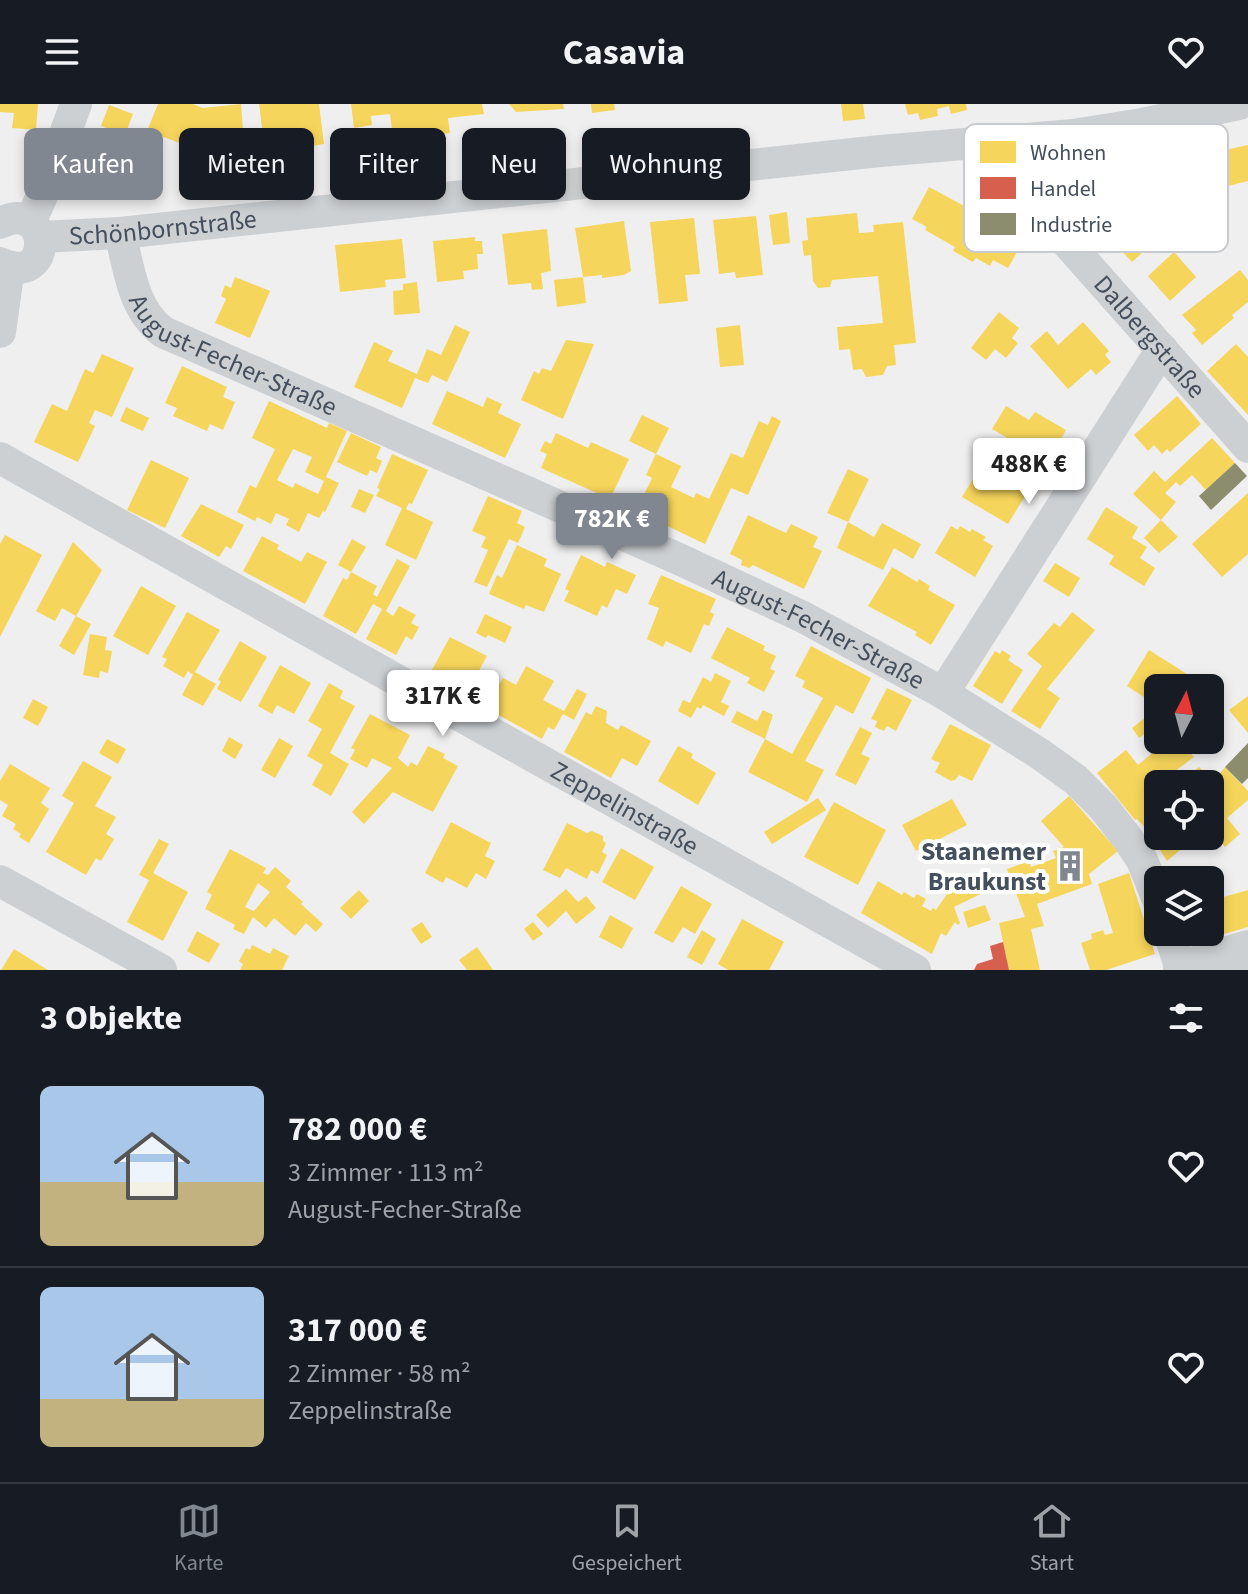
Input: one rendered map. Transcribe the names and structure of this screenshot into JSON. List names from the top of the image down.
{
  "streets": {
    "street": [
      "Schönbornstraße",
      "Dalbergstraße",
      "August-Fecher-Straße",
      "Zeppelinstraße"
    ]
  },
  "crossings": [
    ["Schönbornstraße", "August-Fecher-Straße"]
  ],
  "places": {
    "building": ["Staanemer Braukunst"]
  },
  "legend": ["Wohnen", "Handel", "Industrie"],
  "north": "top",
  "page": {
    "header": "Casavia",
    "chip": [
      "Kaufen",
      "Mieten",
      "Filter",
      "Neu",
      "Wohnung"
    ],
    "price": ["488K €", "782K €", "317K €"],
    "heading": "3 Objekte",
    "list": [
      {
        "name": "782 000 €",
        "note": "3 Zimmer · 113 m² · August-Fecher-Straße"
      },
      {
        "name": "317 000 €",
        "note": "2 Zimmer · 58 m² · Zeppelinstraße"
      }
    ],
    "tabs": ["Karte", "Gespeichert", "Start"]
  }
}
